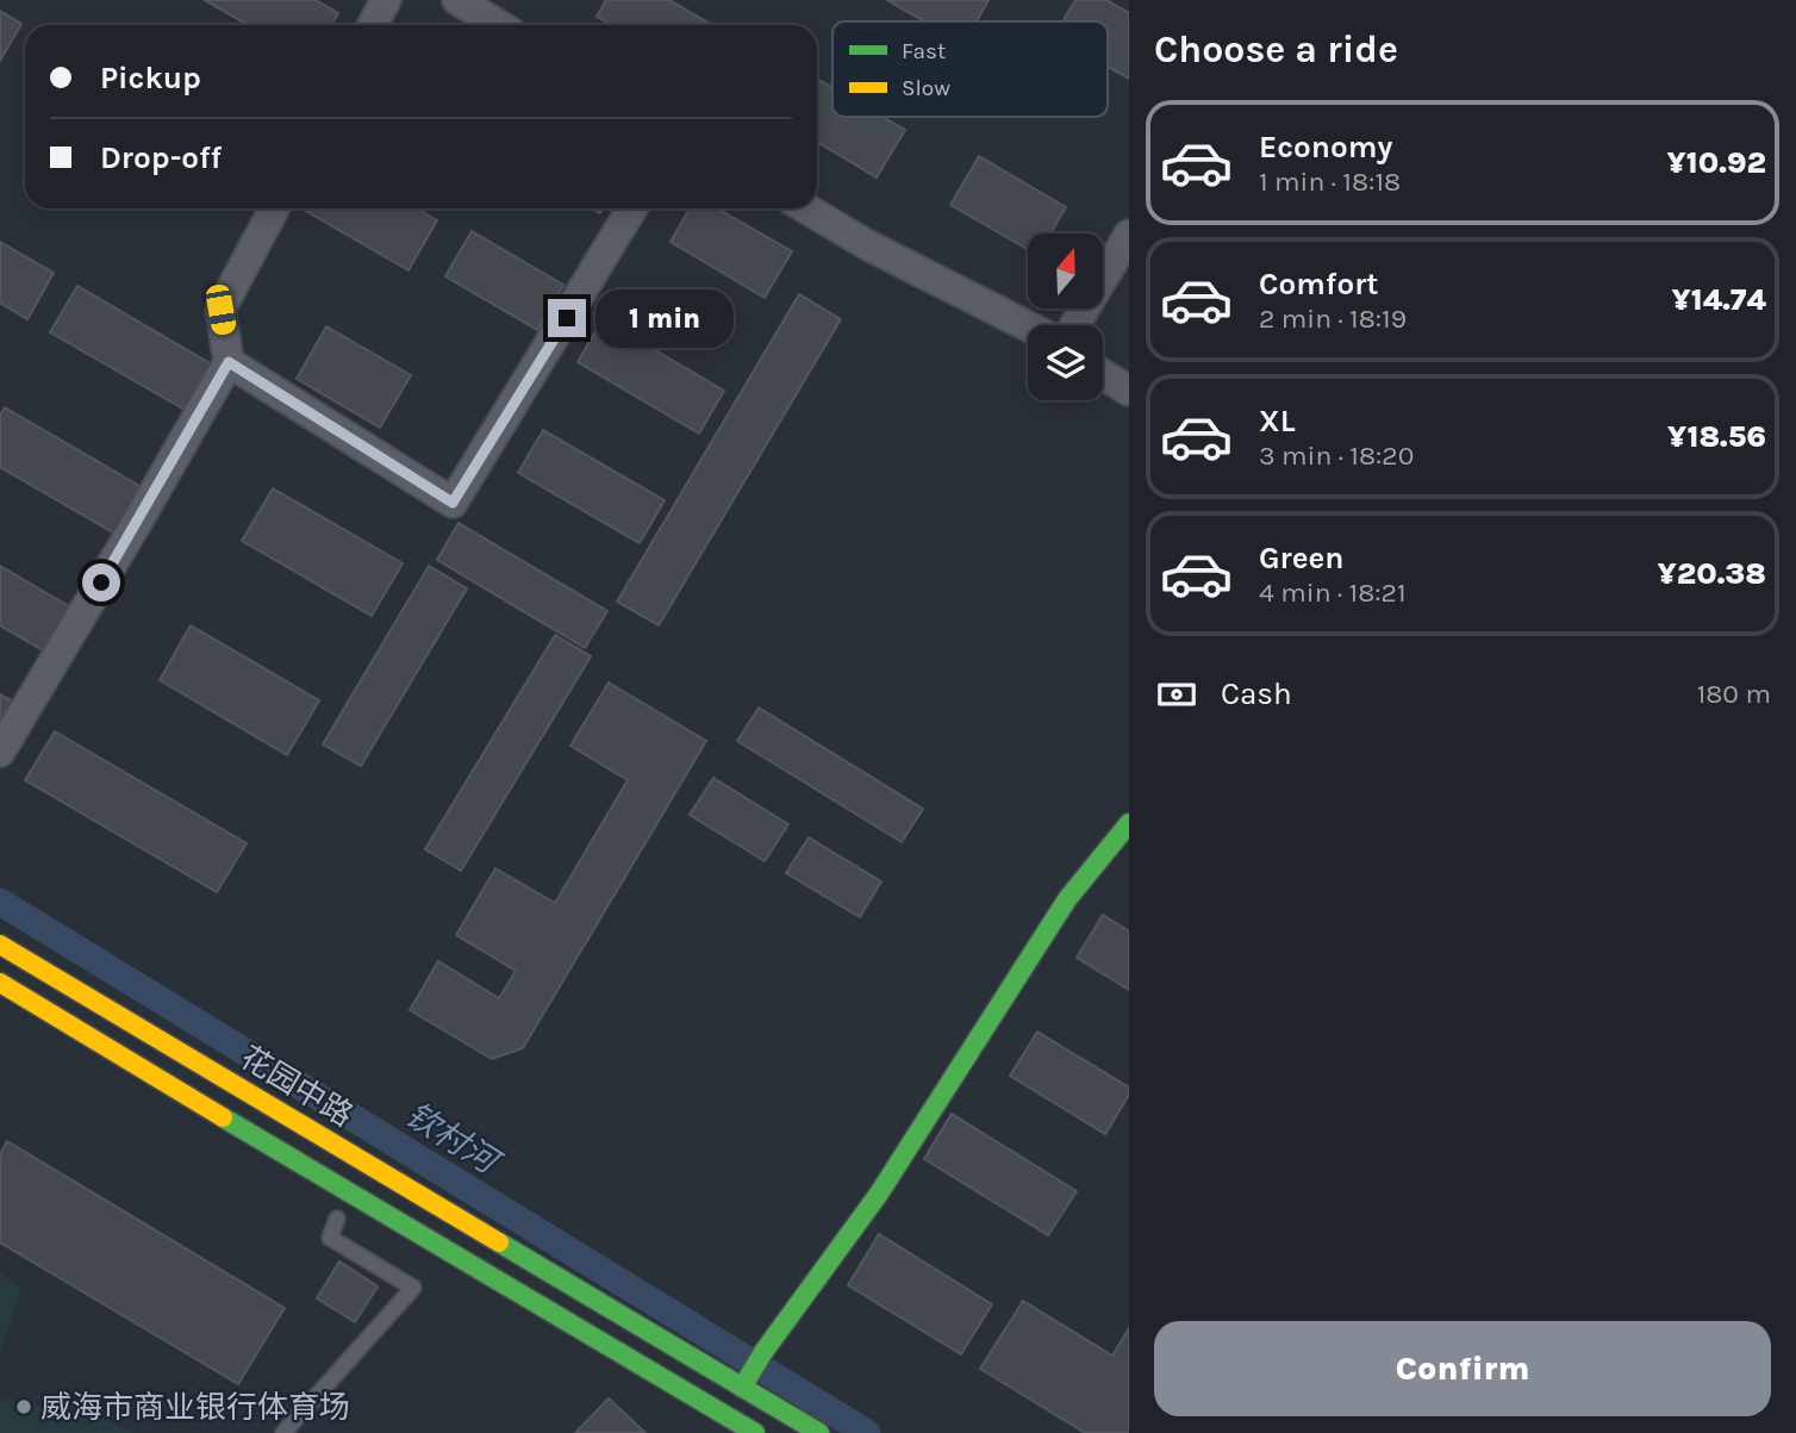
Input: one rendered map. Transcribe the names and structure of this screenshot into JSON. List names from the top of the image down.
{
  "streets": {
    "main road": ["花园中路"]
  },
  "water": ["钦村河"],
  "places": ["威海市商业银行体育场"],
  "legend": ["Fast", "Slow"],
  "north": "top",
  "page": {
    "heading": "Choose a ride",
    "banner": ["Pickup", "Drop-off"],
    "list": [
      {
        "name": "Economy",
        "note": "1 min · 18:18",
        "value": "¥10.92"
      },
      {
        "name": "Comfort",
        "note": "2 min · 18:19",
        "value": "¥14.74"
      },
      {
        "name": "XL",
        "note": "3 min · 18:20",
        "value": "¥18.56"
      },
      {
        "name": "Green",
        "note": "4 min · 18:21",
        "value": "¥20.38"
      }
    ],
    "bubble": "1 min",
    "pay": ["Cash", "180 m"],
    "buttons": "Confirm"
  }
}
